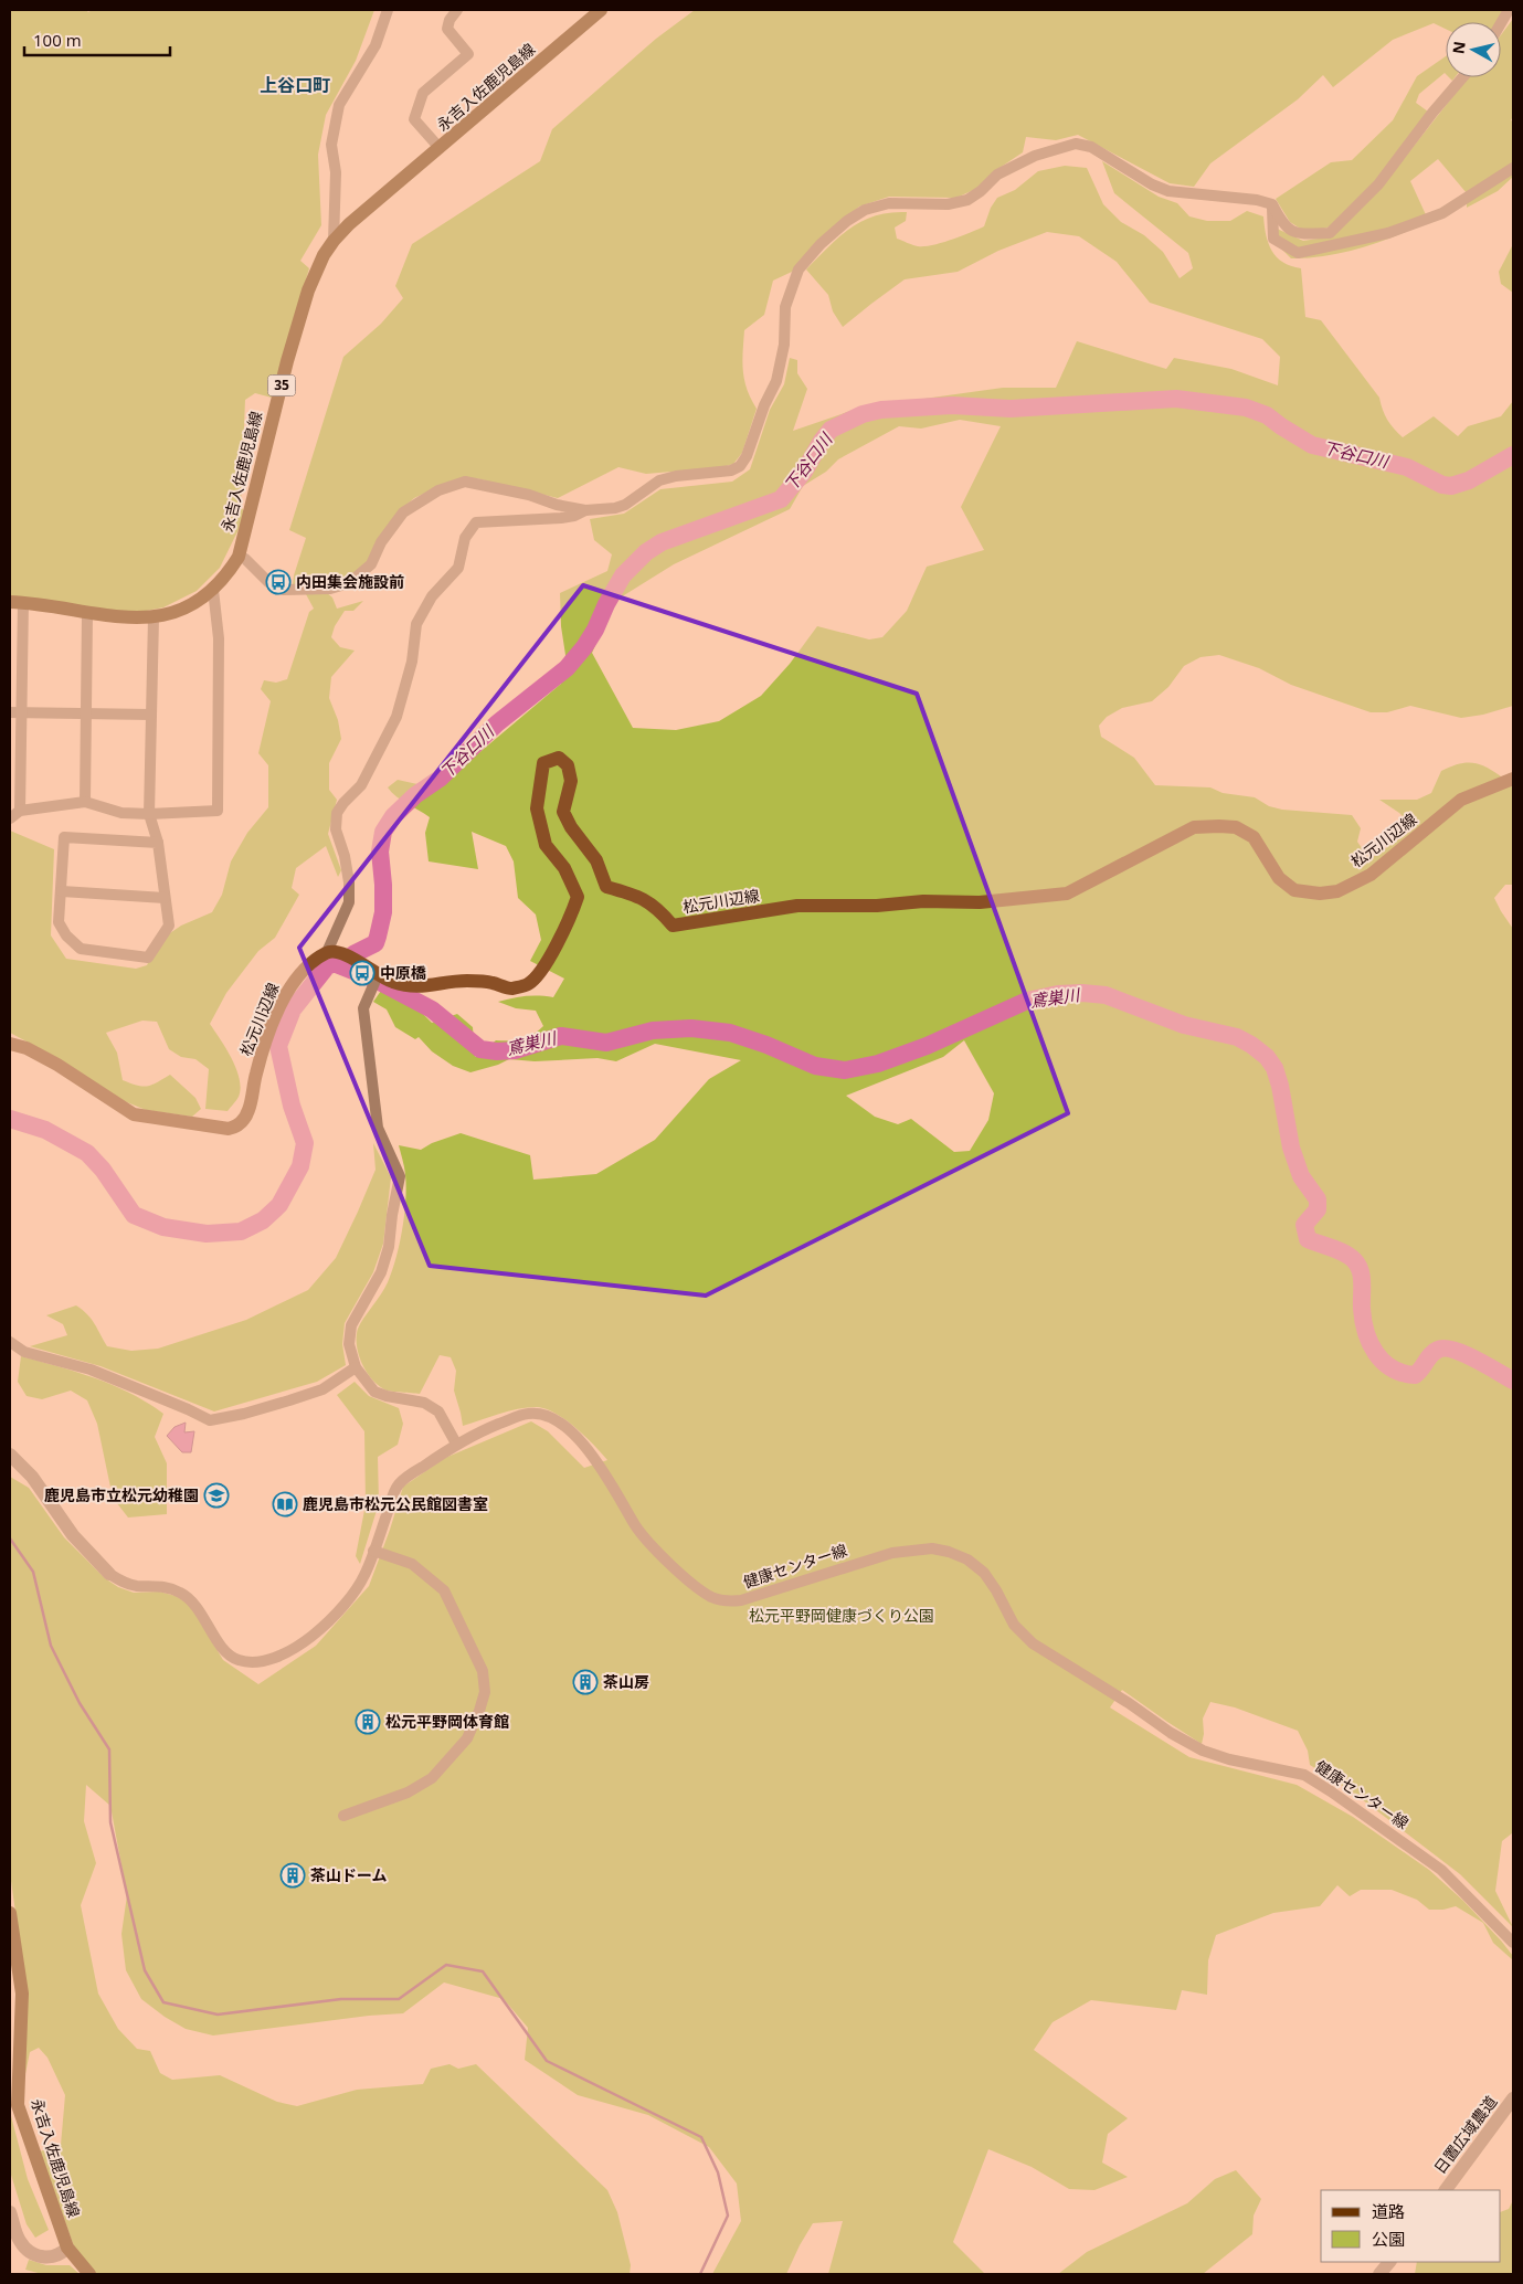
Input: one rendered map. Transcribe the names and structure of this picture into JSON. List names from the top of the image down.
{
  "streets": {
    "main road": ["永吉入佐鹿児島線", "35", "松元川辺線"],
    "street": ["健康センター線", "日置広域農道"]
  },
  "districts": ["上谷口町"],
  "water": ["下谷口川", "鳶巣川"],
  "parks": ["松元平野岡健康づくり公園"],
  "places": {
    "bus stop": ["内田集会施設前", "中原橋"],
    "school or university": ["鹿児島市立松元幼稚園"],
    "library": ["鹿児島市松元公民館図書室"],
    "building": ["茶山房", "松元平野岡体育館", "茶山ドーム"]
  },
  "legend": ["道路", "公園"],
  "scale_bar": "100 m",
  "north": "left"
}
